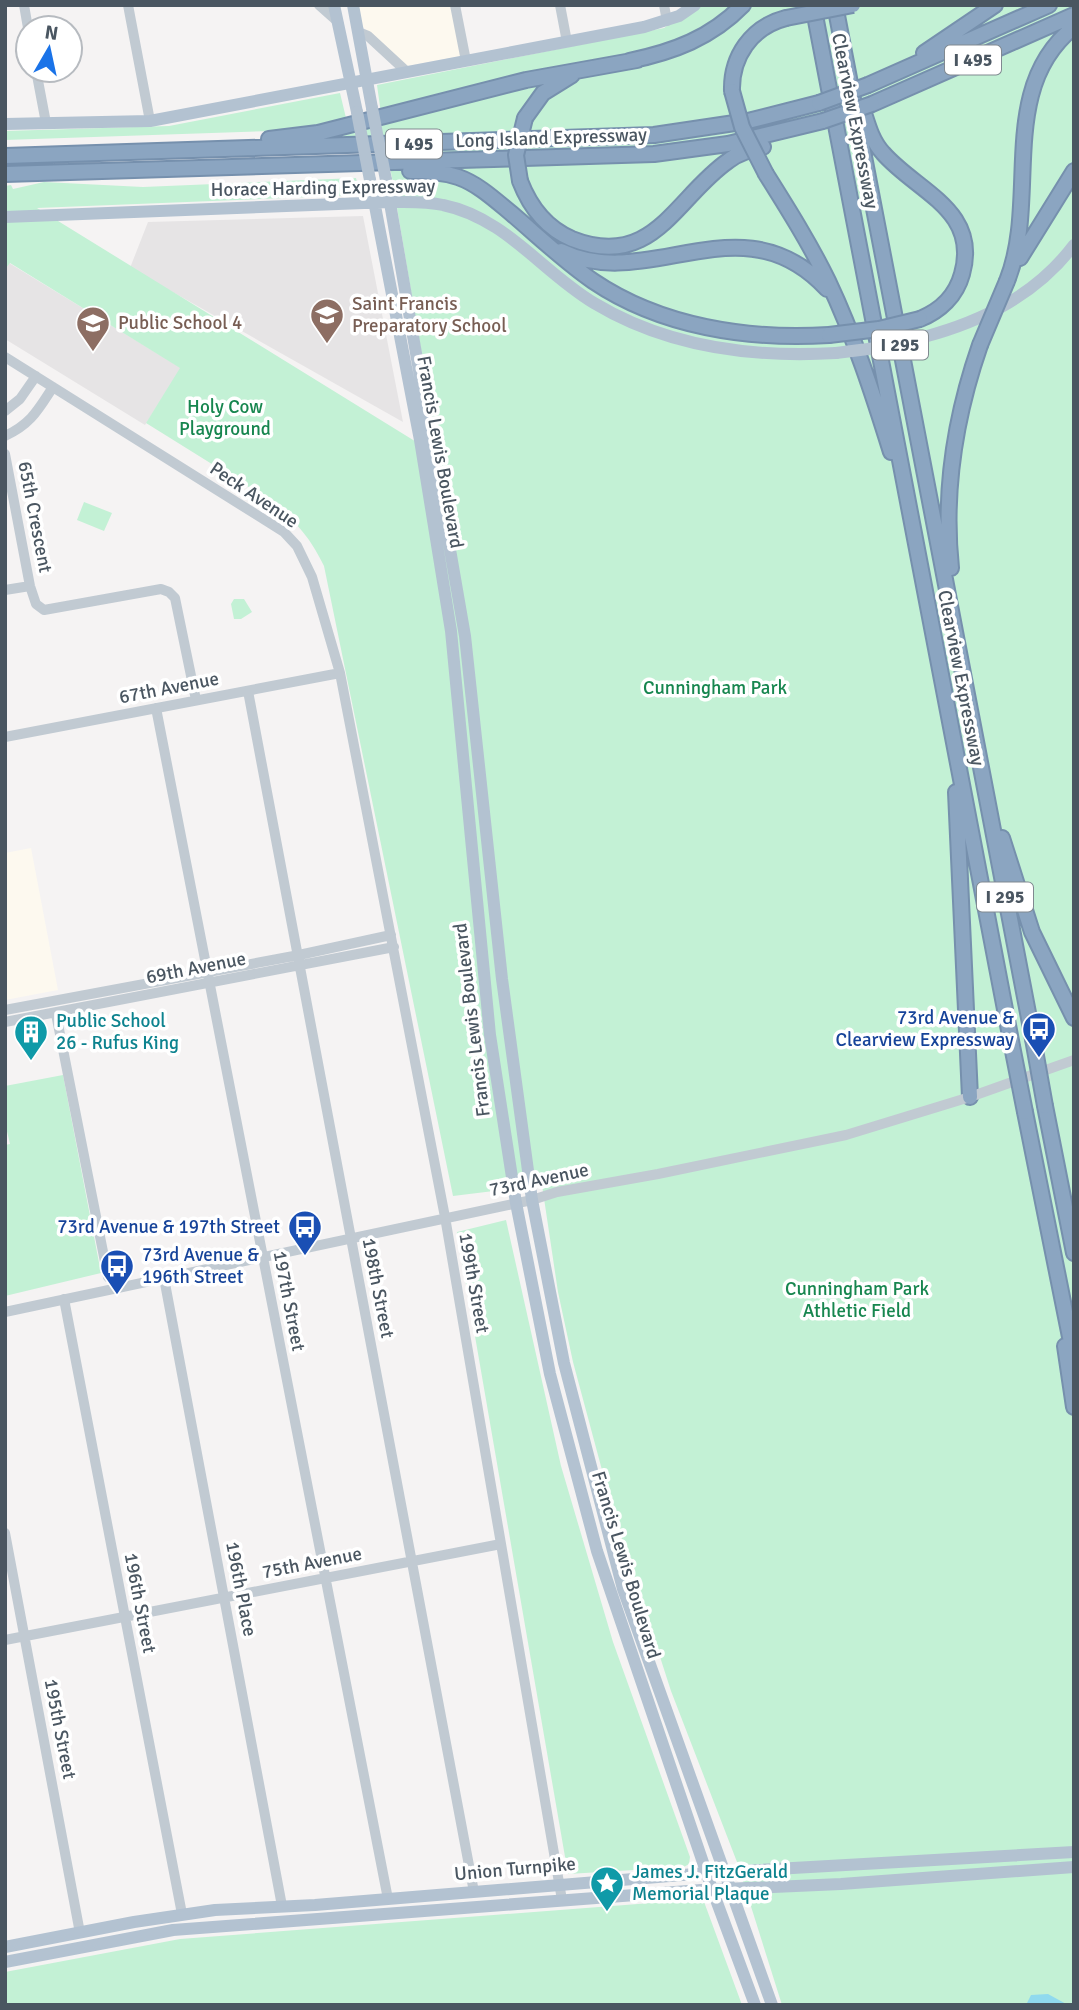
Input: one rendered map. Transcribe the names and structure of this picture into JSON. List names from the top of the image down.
{
  "streets": {
    "highway": [
      "I 495",
      "Clearview Expressway",
      "Long Island Expressway",
      "I 295"
    ],
    "main road": ["Horace Harding Expressway", "Francis Lewis Boulevard", "Union Turnpike"],
    "street": [
      "Peck Avenue",
      "65th Crescent",
      "67th Avenue",
      "69th Avenue",
      "73rd Avenue",
      "199th Street",
      "198th Street",
      "197th Street",
      "75th Avenue",
      "196th Place",
      "196th Street",
      "195th Street"
    ]
  },
  "crossings": [
    ["Horace Harding Expressway", "Francis Lewis Boulevard"],
    ["Francis Lewis Boulevard", "73rd Avenue"],
    ["Francis Lewis Boulevard", "Union Turnpike"],
    ["Peck Avenue", "67th Avenue"],
    ["Peck Avenue", "199th Street"],
    ["65th Crescent", "67th Avenue"],
    ["67th Avenue", "199th Street"],
    ["67th Avenue", "198th Street"],
    ["67th Avenue", "197th Street"],
    ["69th Avenue", "199th Street"],
    ["69th Avenue", "198th Street"],
    ["69th Avenue", "197th Street"],
    ["73rd Avenue", "199th Street"],
    ["73rd Avenue", "198th Street"],
    ["73rd Avenue", "197th Street"],
    ["73rd Avenue", "196th Place"],
    ["73rd Avenue", "196th Street"],
    ["199th Street", "75th Avenue"],
    ["199th Street", "Union Turnpike"],
    ["198th Street", "75th Avenue"],
    ["198th Street", "Union Turnpike"],
    ["197th Street", "75th Avenue"],
    ["197th Street", "Union Turnpike"],
    ["75th Avenue", "196th Place"],
    ["75th Avenue", "196th Street"],
    ["75th Avenue", "195th Street"],
    ["196th Place", "Union Turnpike"],
    ["196th Street", "Union Turnpike"],
    ["195th Street", "Union Turnpike"]
  ],
  "parks": ["Holy Cow Playground", "Cunningham Park", "Cunningham Park Athletic Field"],
  "places": {
    "school or university": ["Saint Francis Preparatory School", "Public School 4"],
    "bus stop": ["73rd Avenue & Clearview Expressway", "73rd Avenue & 197th Street", "73rd Avenue & 196th Street"],
    "building": ["Public School 26 - Rufus King"],
    "place": ["James J. FitzGerald Memorial Plaque"]
  },
  "north": "top"
}
